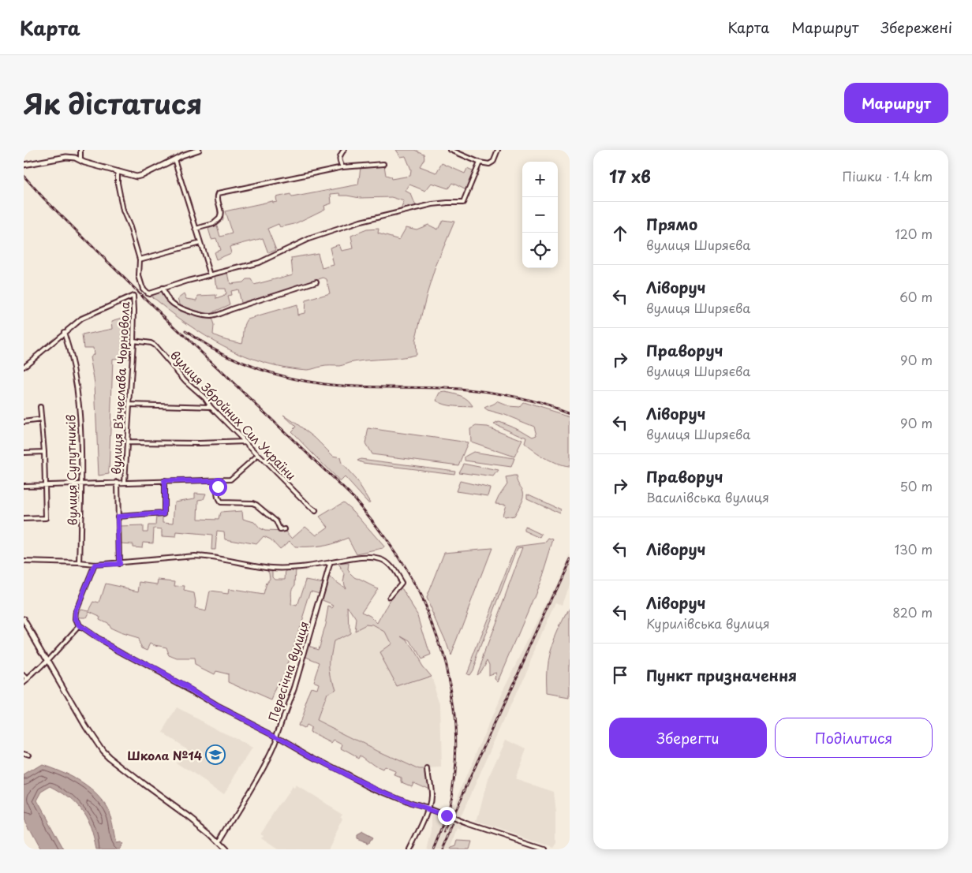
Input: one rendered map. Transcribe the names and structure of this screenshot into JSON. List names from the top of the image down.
{
  "streets": {
    "street": [
      "вулиця Вʼячеслава Чорновола",
      "вулиця Збройних Сил України",
      "вулиця Супутників",
      "Пересічна вулиця"
    ]
  },
  "crossings": [
    ["вулиця Вʼячеслава Чорновола", "вулиця Збройних Сил України"],
    ["вулиця Вʼячеслава Чорновола", "вулиця Супутників"]
  ],
  "places": {
    "school or university": ["Школа №14"]
  },
  "page": {
    "header": "Карта",
    "nav": ["Карта", "Маршрут", "Збережені"],
    "title": "Як дістатися",
    "buttons": [
      "Маршрут",
      ["Зберегти", "Поділитися"]
    ],
    "heading": ["17 хв", "Пішки · 1.4 km"],
    "map_buttons": ["+", "−"],
    "list": [
      ["Прямо", "вулиця Ширяєва", "120 m"],
      ["Ліворуч", "вулиця Ширяєва", "60 m"],
      ["Праворуч", "вулиця Ширяєва", "90 m"],
      ["Ліворуч", "вулиця Ширяєва", "90 m"],
      ["Праворуч", "Василівська вулиця", "50 m"],
      ["Ліворуч", "130 m"],
      ["Ліворуч", "Курилівська вулиця", "820 m"],
      "Пункт призначення"
    ]
  }
}
